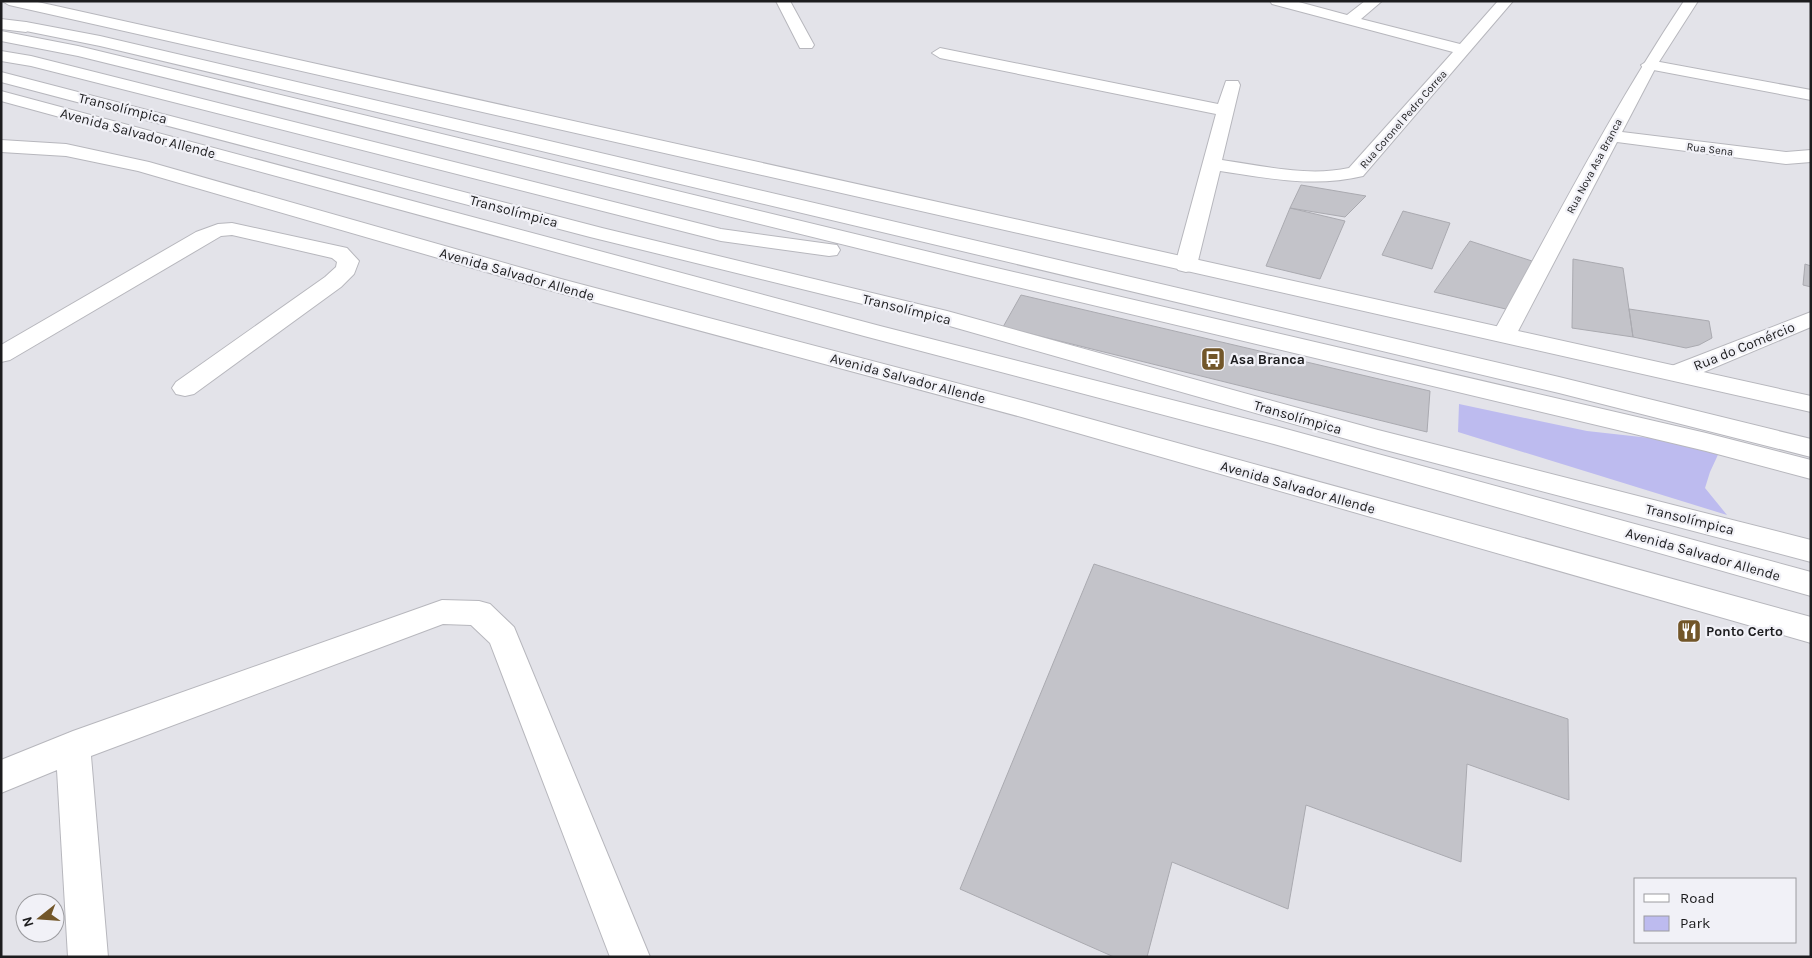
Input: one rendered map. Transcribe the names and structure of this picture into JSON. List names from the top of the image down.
{
  "streets": {
    "main road": [
      "Transolímpica",
      "Rua Coronel Pedro Correa",
      "Avenida Salvador Allende",
      "Rua Sena",
      "Rua Nova Asa Branca",
      "Rua do Comércio"
    ]
  },
  "crossings": [
    ["Rua Sena", "Rua Nova Asa Branca"]
  ],
  "places": {
    "bus stop": ["Asa Branca"],
    "restaurant": ["Ponto Certo"]
  },
  "legend": ["Road", "Park"],
  "north": "left"
}
